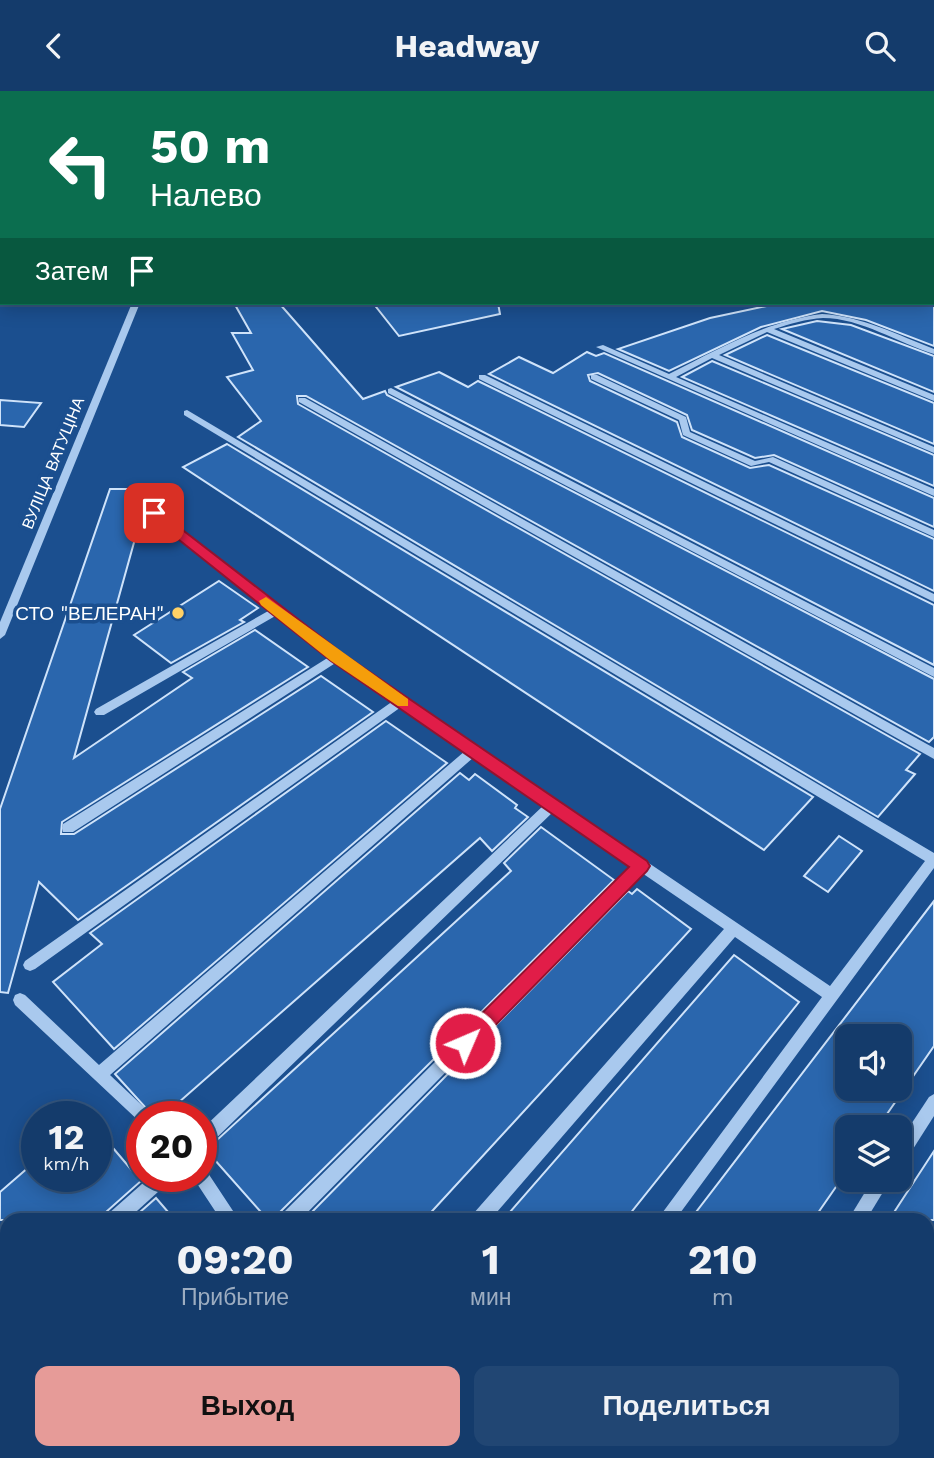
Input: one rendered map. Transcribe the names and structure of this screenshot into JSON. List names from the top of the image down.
{
  "streets": {
    "street": ["ВУЛІЦА ВАТУЦІНА"]
  },
  "places": ["СТО \"ВЕЛЕРАН\""],
  "page": {
    "header": "Headway",
    "turn": ["50 m", "Налево"],
    "then": "Затем",
    "speed": "12 km/h",
    "limit": "20",
    "eta": [
      "09:20",
      "Прибытие",
      "1",
      "мин",
      "210",
      "m"
    ],
    "buttons": ["Выход", "Поделиться"]
  }
}
